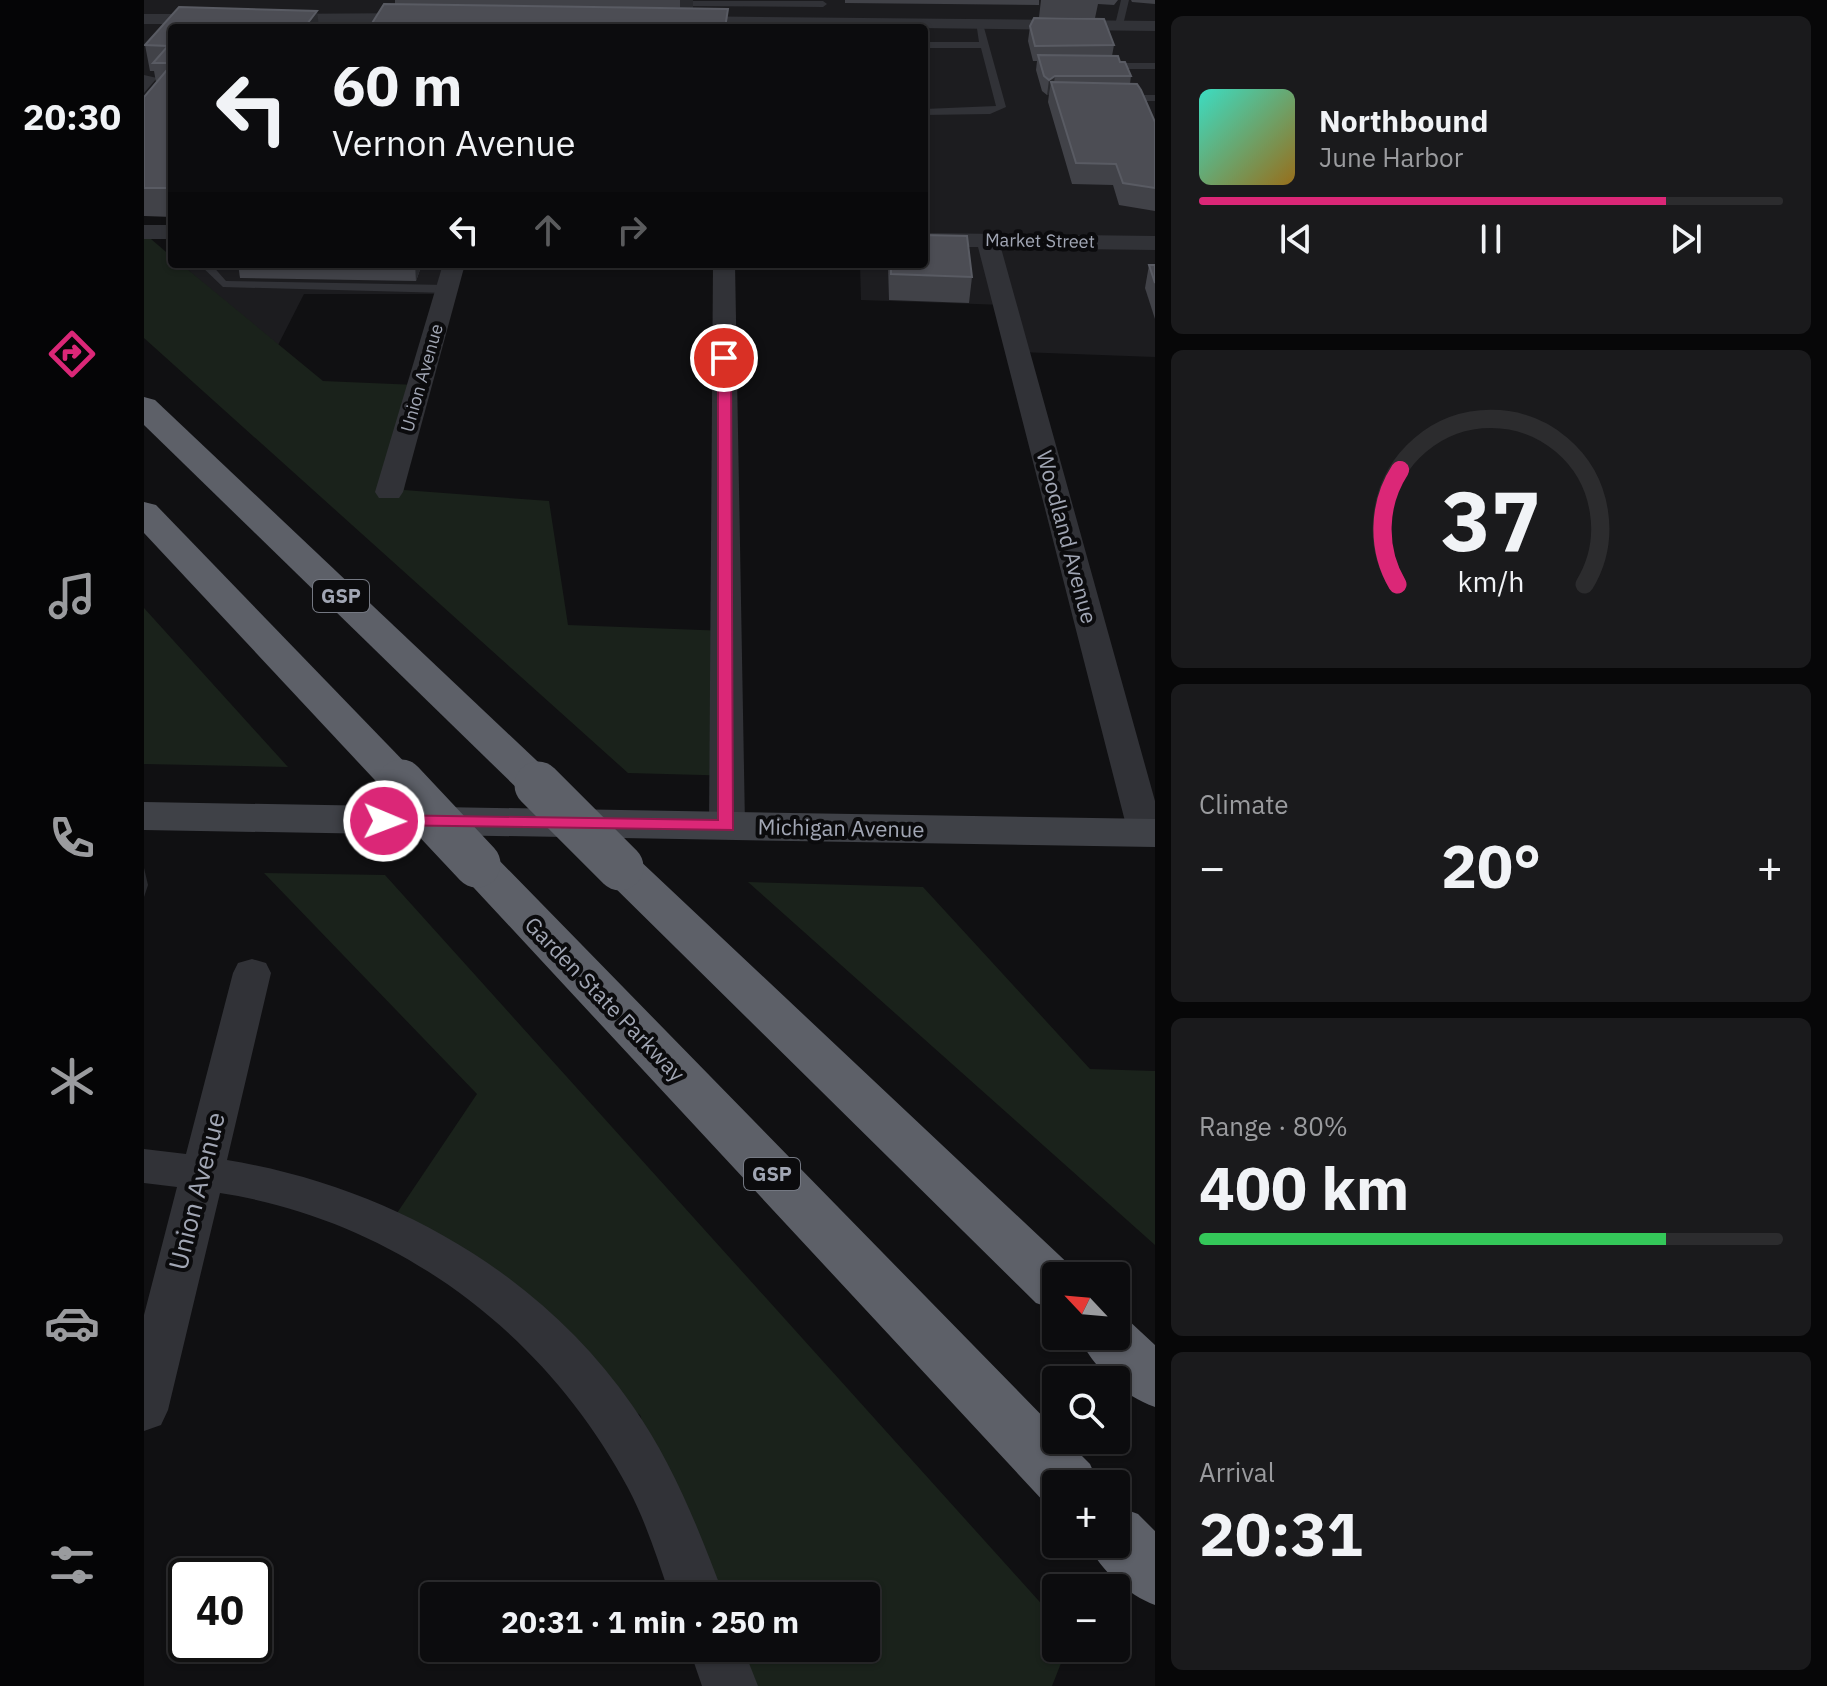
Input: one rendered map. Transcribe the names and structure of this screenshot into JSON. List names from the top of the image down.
{
  "streets": {
    "highway": ["GSP", "Garden State Parkway"],
    "street": [
      "Market Street",
      "Union Avenue",
      "Woodland Avenue",
      "Michigan Avenue"
    ]
  },
  "crossings": [
    ["Market Street", "Woodland Avenue"],
    ["Woodland Avenue", "Michigan Avenue"]
  ],
  "north": "top left",
  "page": {
    "tabs": "20:30",
    "turn": ["60 m", "Vernon Avenue"],
    "song": ["Northbound", "June Harbor"],
    "tile": [
      "Climate",
      ["Range · 80%", "400 km"],
      ["Arrival", "20:31"]
    ],
    "heat": ["−", "20°", "+"],
    "map_buttons": ["+", "−"],
    "limit": "40",
    "trip": "20:31 · 1 min · 250 m",
    "gauge": ["37", "km/h"]
  }
}
